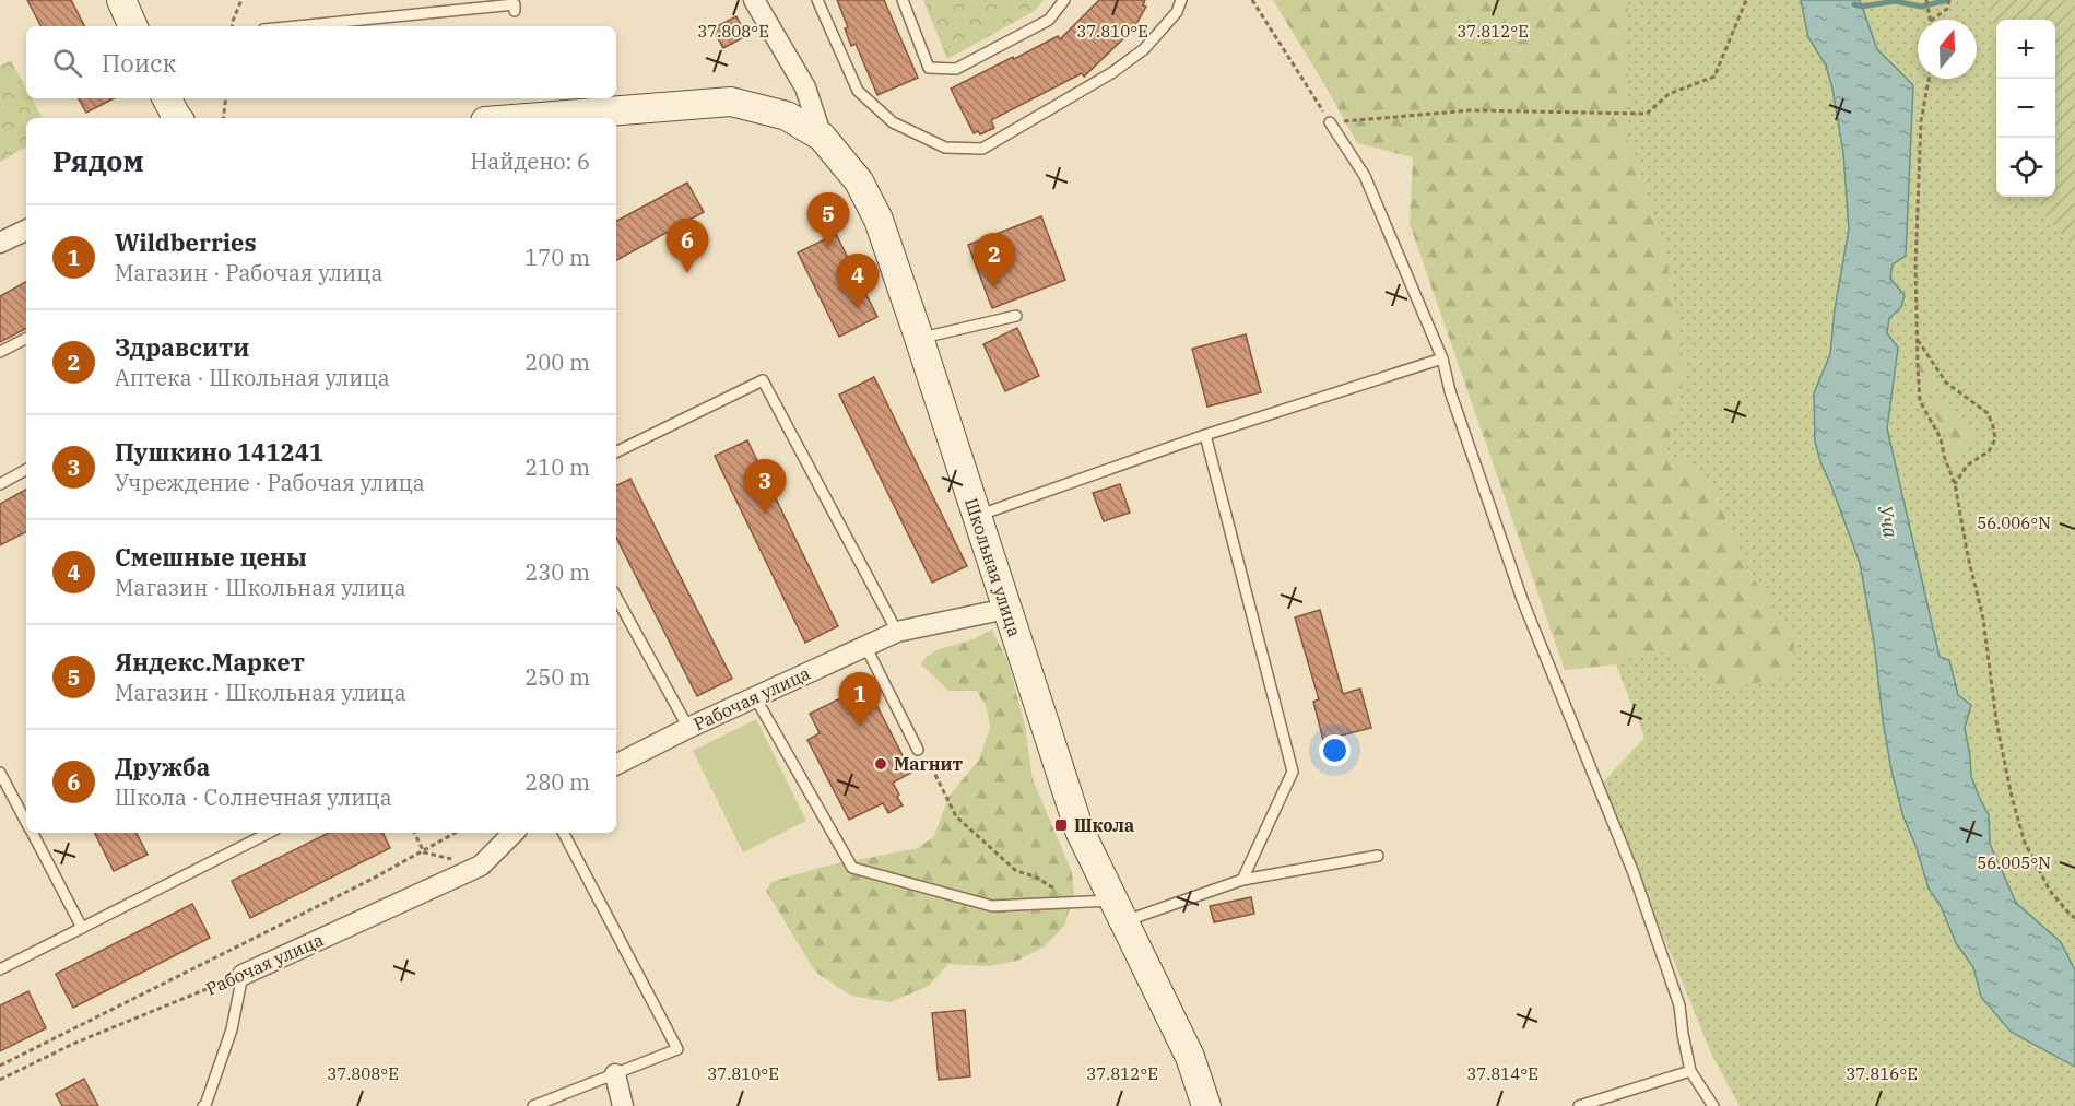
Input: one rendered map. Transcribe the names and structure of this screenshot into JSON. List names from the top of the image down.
{
  "streets": {
    "street": ["Школьная улица", "Рабочая улица"]
  },
  "crossings": [
    ["Школьная улица", "Рабочая улица"]
  ],
  "water": ["Уча"],
  "places": {
    "other": ["Магнит"],
    "transit": ["Школа"]
  },
  "north": "top",
  "page": {
    "map_buttons": ["+", "−"],
    "search": "Поиск",
    "heading": ["Рядом", "Найдено: 6"],
    "pins": [
      "5",
      "6",
      "2",
      "4",
      "3",
      "1"
    ],
    "list": [
      {
        "mark": "1",
        "name": "Wildberries",
        "note": "Магазин · Рабочая улица",
        "value": "170 m"
      },
      {
        "mark": "2",
        "name": "Здравсити",
        "note": "Аптека · Школьная улица",
        "value": "200 m"
      },
      {
        "mark": "3",
        "name": "Пушкино 141241",
        "note": "Учреждение · Рабочая улица",
        "value": "210 m"
      },
      {
        "mark": "4",
        "name": "Смешные цены",
        "note": "Магазин · Школьная улица",
        "value": "230 m"
      },
      {
        "mark": "5",
        "name": "Яндекс.Маркет",
        "note": "Магазин · Школьная улица",
        "value": "250 m"
      },
      {
        "mark": "6",
        "name": "Дружба",
        "note": "Школа · Солнечная улица",
        "value": "280 m"
      }
    ]
  },
  "coordinates": [
    "37.808°E",
    "37.810°E",
    "37.812°E",
    "56.006°N",
    "56.005°N",
    "37.814°E",
    "37.816°E"
  ]
}
